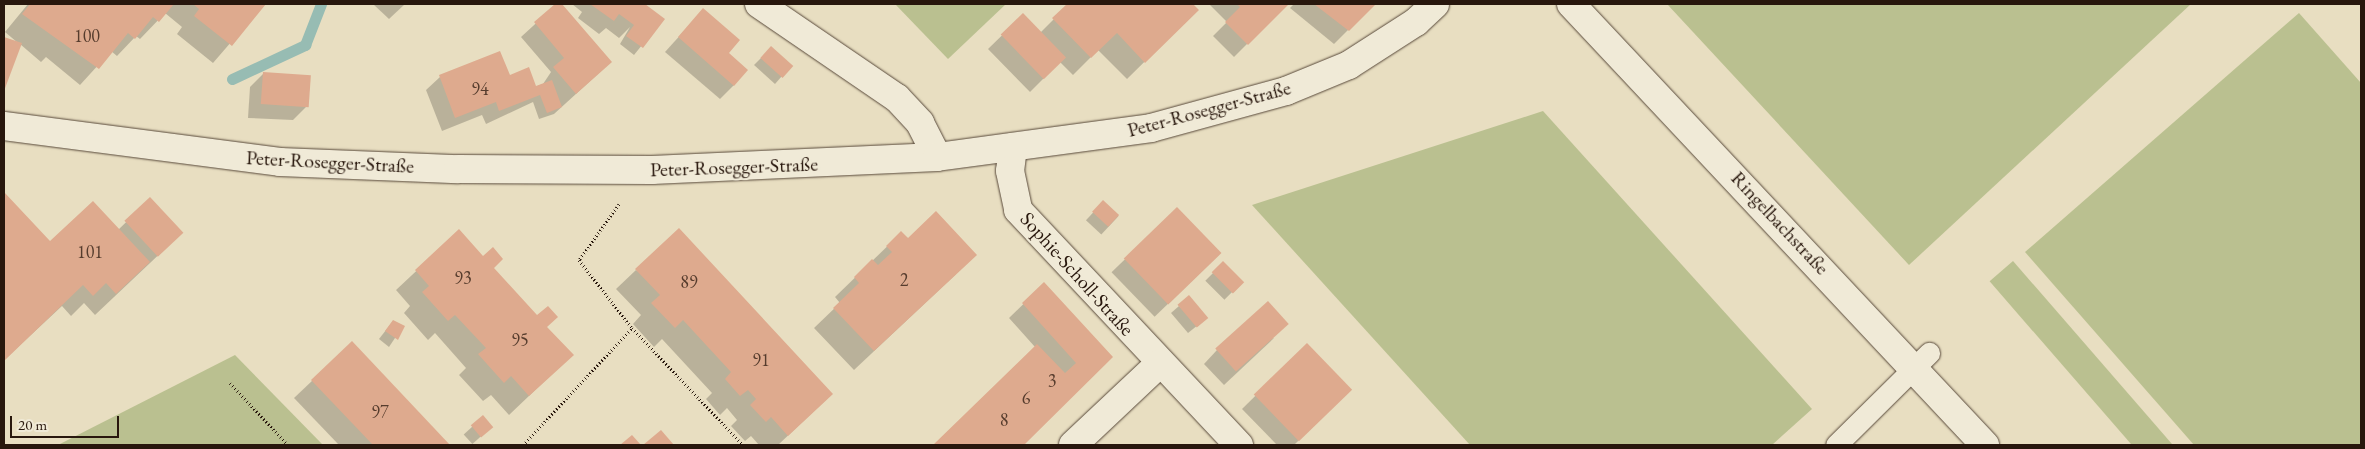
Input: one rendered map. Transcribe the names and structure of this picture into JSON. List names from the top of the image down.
{
  "streets": {
    "street": ["Peter-Rosegger-Straße", "Ringelbachstraße", "Sophie-Scholl-Straße"]
  },
  "crossings": [
    ["Peter-Rosegger-Straße", "Sophie-Scholl-Straße"]
  ],
  "house_numbers": [
    "100",
    "94",
    "101",
    "93",
    "2",
    "89",
    "95",
    "91",
    "3",
    "6",
    "97",
    "8"
  ],
  "scale_bar": "20 m"
}
